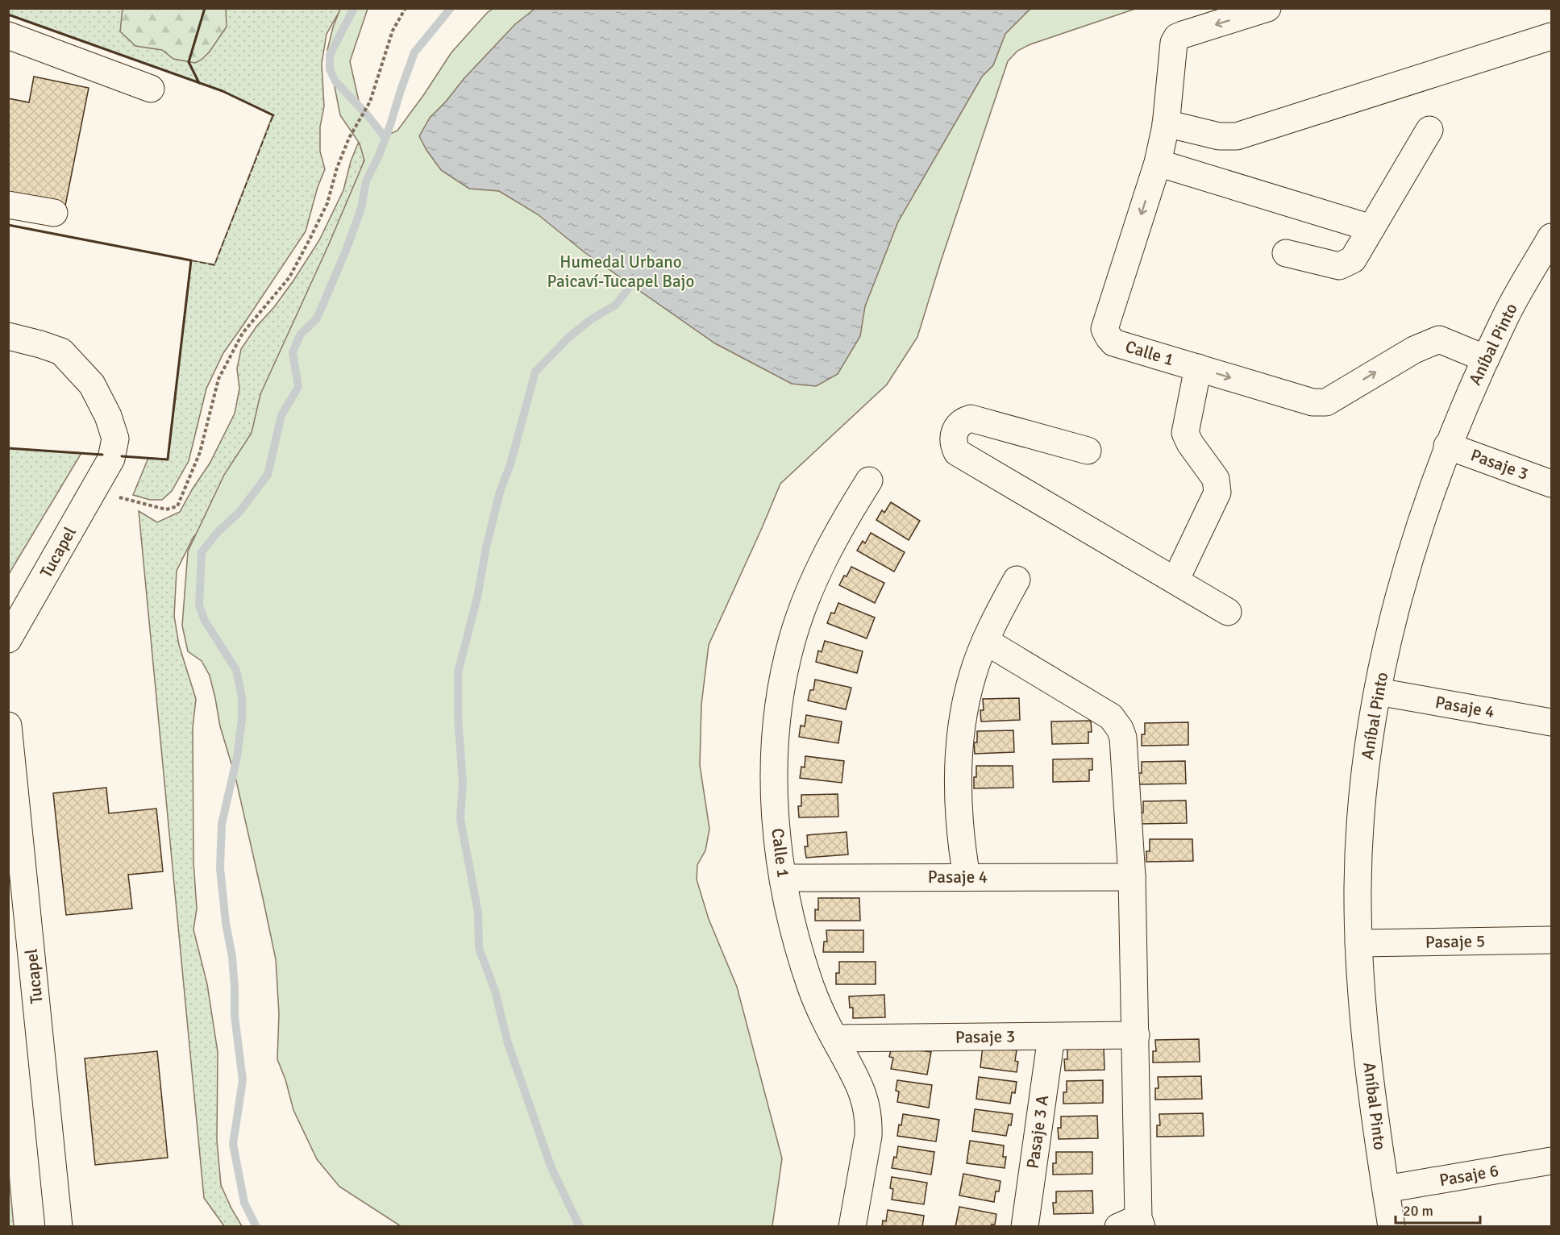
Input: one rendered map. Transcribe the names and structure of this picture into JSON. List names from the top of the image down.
{
  "streets": {
    "street": [
      "Aníbal Pinto",
      "Calle 1",
      "Pasaje 3",
      "Tucapel",
      "Pasaje 4",
      "Pasaje 5",
      "Pasaje 3 A",
      "Pasaje 6"
    ]
  },
  "crossings": [
    ["Aníbal Pinto", "Calle 1"],
    ["Aníbal Pinto", "Pasaje 3"],
    ["Aníbal Pinto", "Pasaje 4"],
    ["Aníbal Pinto", "Pasaje 5"],
    ["Aníbal Pinto", "Pasaje 6"],
    ["Calle 1", "Pasaje 3"],
    ["Calle 1", "Pasaje 4"],
    ["Pasaje 3", "Pasaje 3 A"]
  ],
  "parks": ["Humedal Urbano Paicaví-Tucapel Bajo"],
  "scale_bar": "20 m"
}
